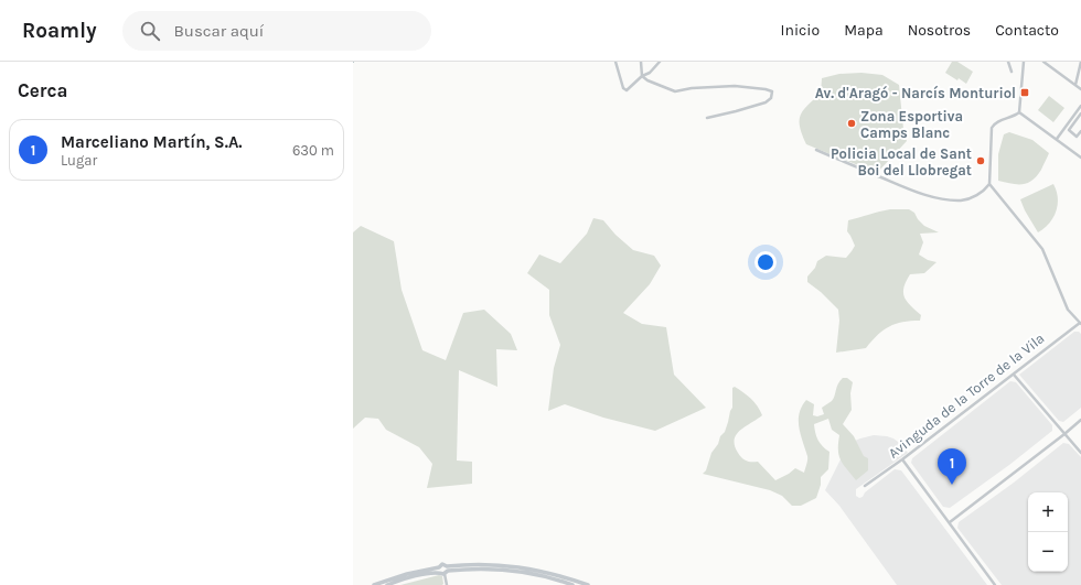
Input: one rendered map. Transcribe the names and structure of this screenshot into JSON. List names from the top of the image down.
{
  "streets": {
    "street": ["Avinguda de la Torre de la Vila"]
  },
  "places": {
    "transit": ["Av. d'Aragó - Narcís Monturiol"],
    "other": ["Zona Esportiva Camps Blanc", "Policia Local de Sant Boi del Llobregat"]
  },
  "page": {
    "header": "Roamly",
    "search": "Buscar aquí",
    "nav": [
      "Inicio",
      "Mapa",
      "Nosotros",
      "Contacto"
    ],
    "heading": "Cerca",
    "list": [
      {
        "mark": "1",
        "name": "Marceliano Martín, S.A.",
        "note": "Lugar",
        "value": "630 m"
      }
    ],
    "pins": "1",
    "map_buttons": ["+", "−"]
  }
}
